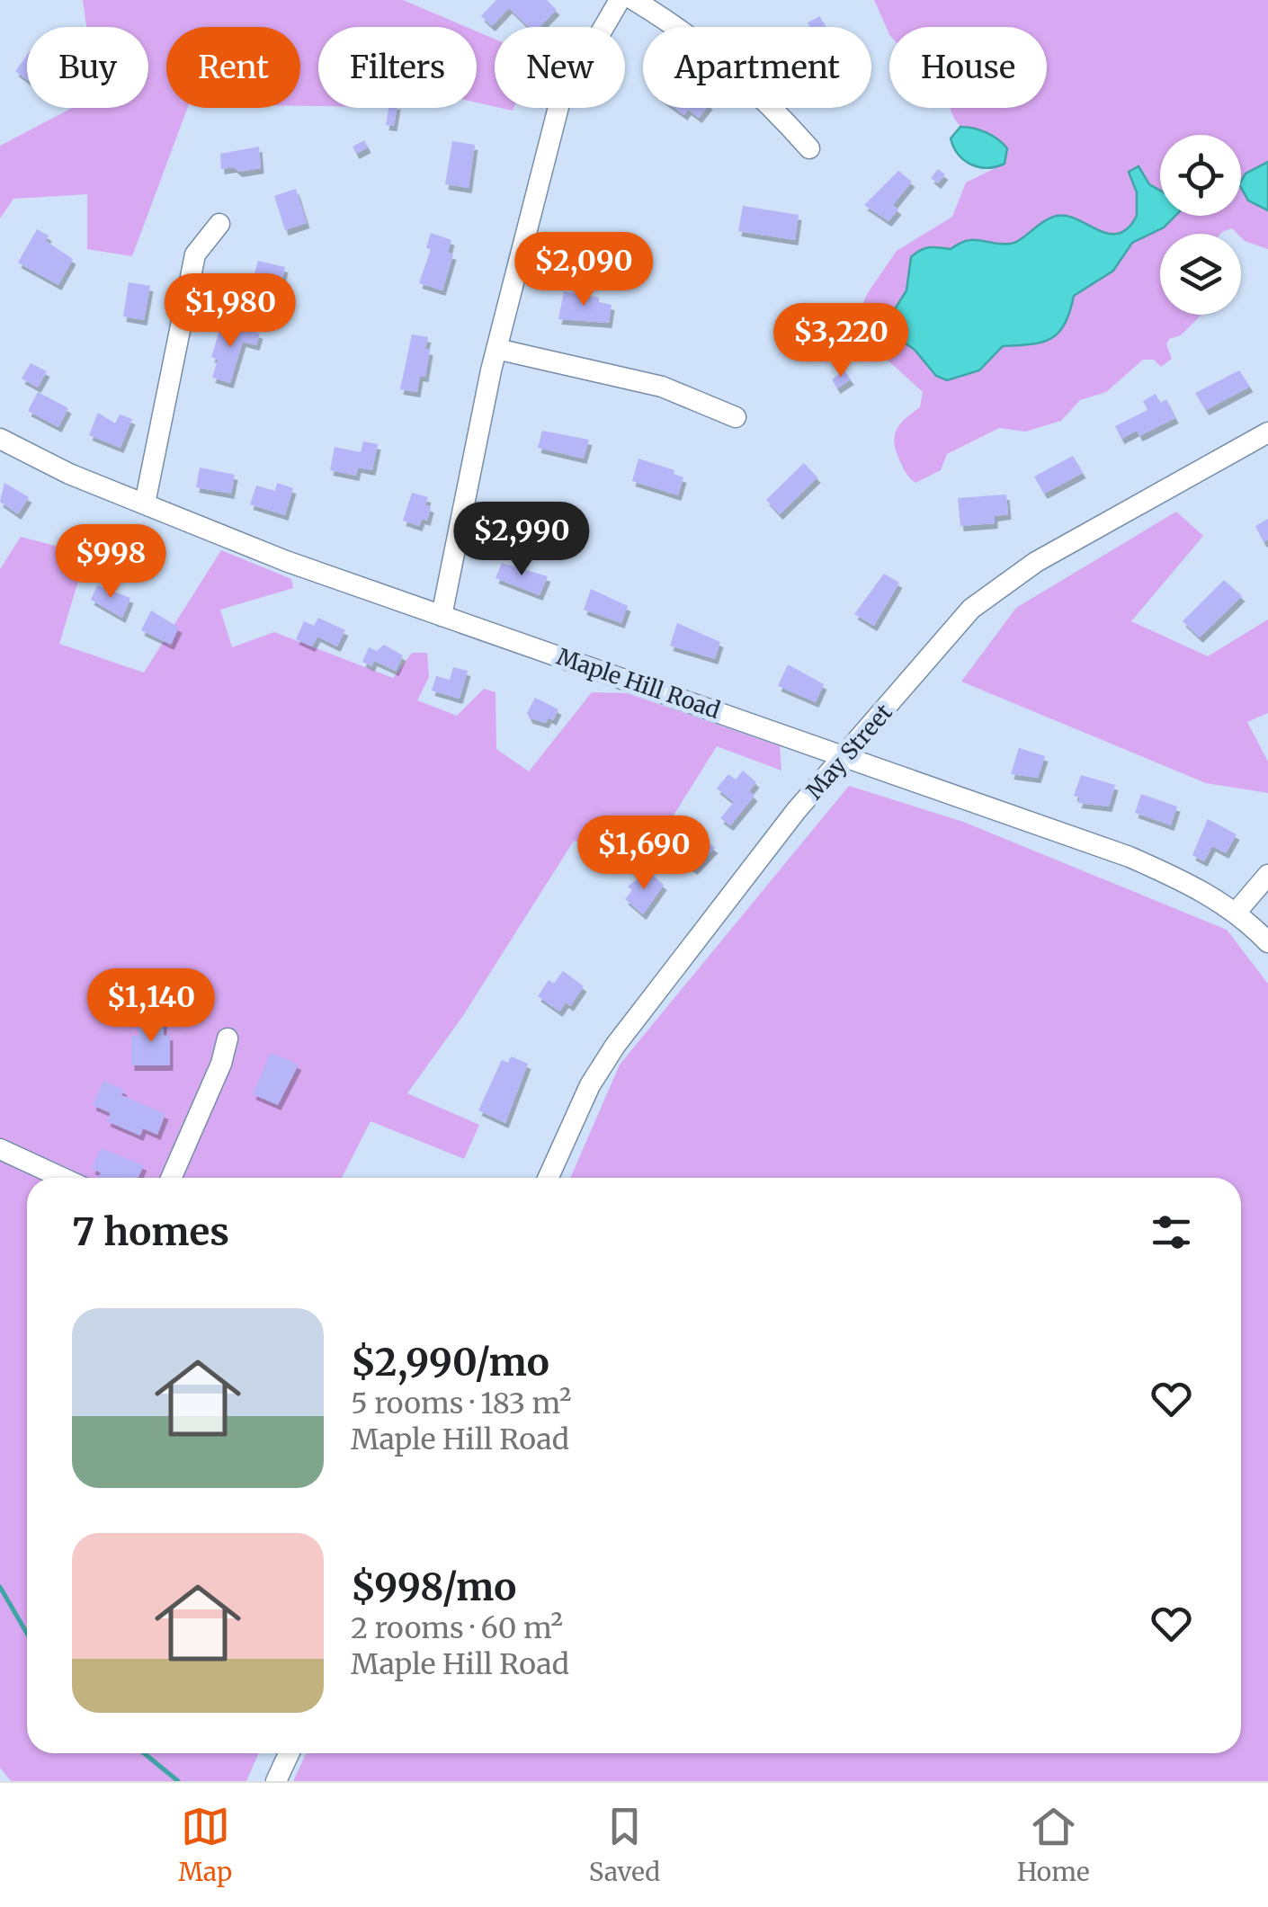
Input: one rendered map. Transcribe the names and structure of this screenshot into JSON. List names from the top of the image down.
{
  "streets": {
    "street": ["Maple Hill Road", "May Street"]
  },
  "crossings": [
    ["Maple Hill Road", "May Street"]
  ],
  "page": {
    "chip": [
      "Buy",
      "Rent",
      "Filters",
      "New",
      "Apartment",
      "House"
    ],
    "price": [
      "$2,090",
      "$1,980",
      "$3,220",
      "$2,990",
      "$998",
      "$1,690",
      "$1,140"
    ],
    "heading": "7 homes",
    "list": [
      {
        "name": "$2,990/mo",
        "note": "5 rooms · 183 m² · Maple Hill Road"
      },
      {
        "name": "$998/mo",
        "note": "2 rooms · 60 m² · Maple Hill Road"
      }
    ],
    "tabs": ["Map", "Saved", "Home"]
  }
}
